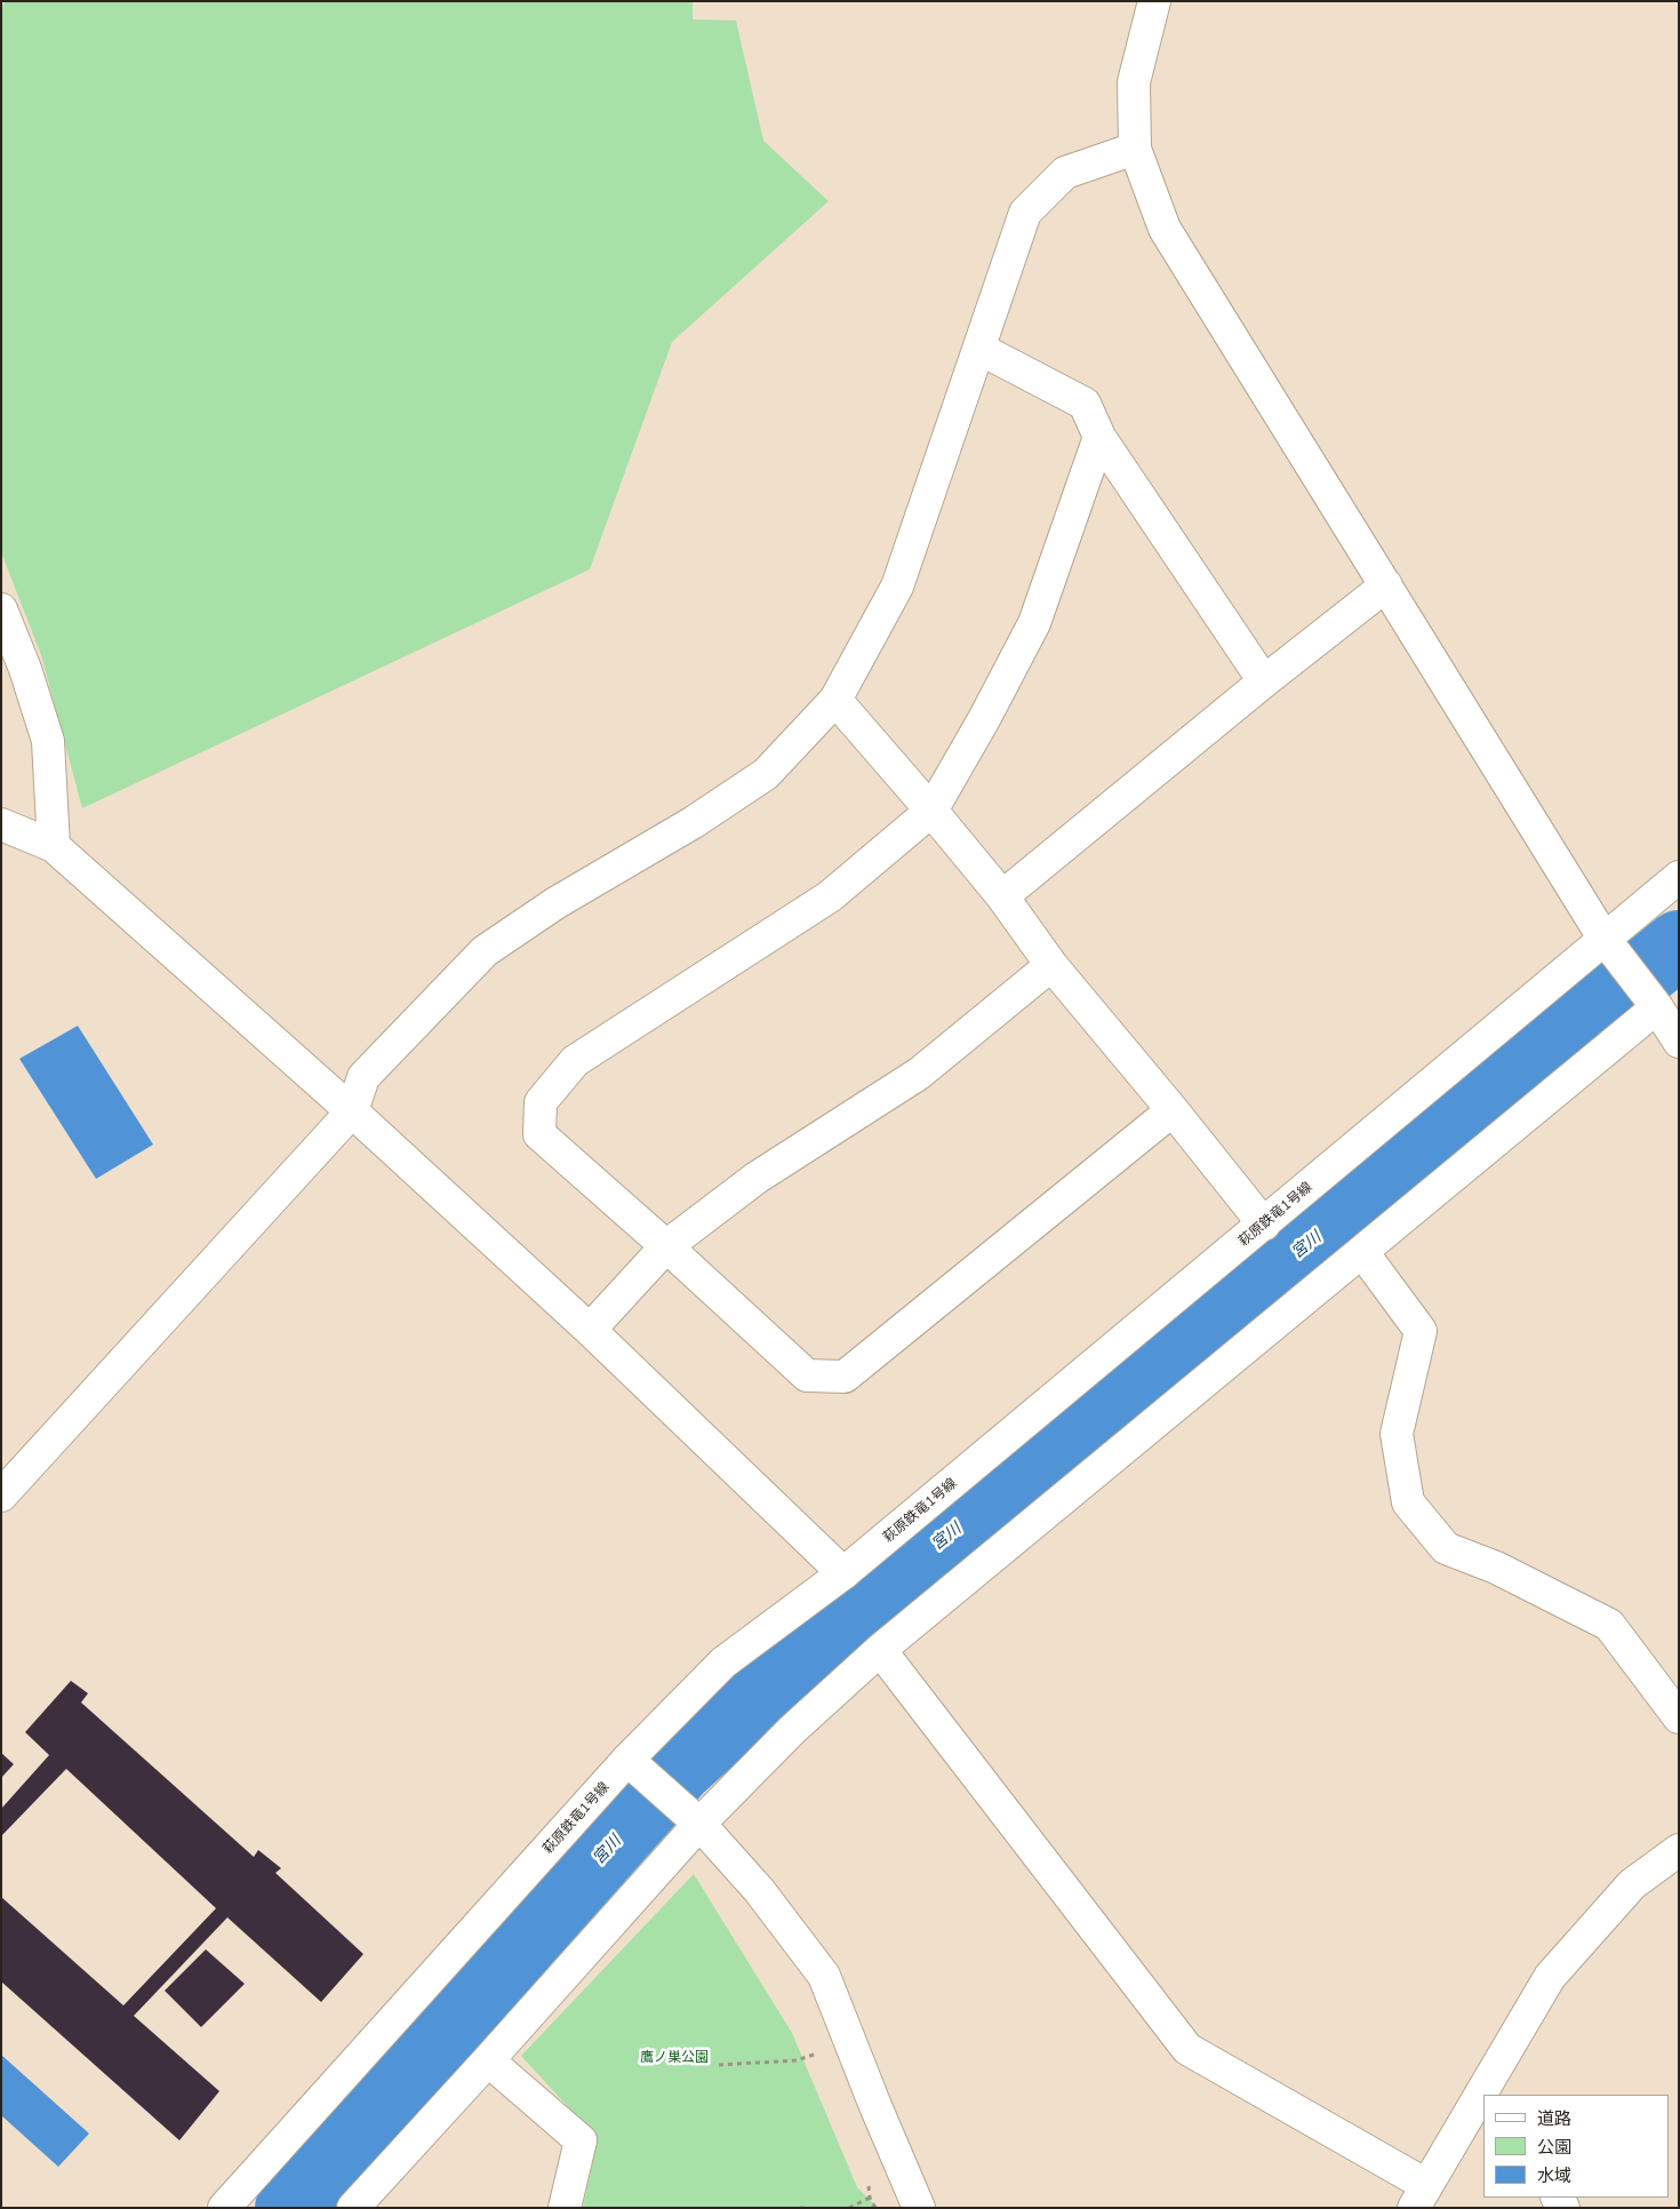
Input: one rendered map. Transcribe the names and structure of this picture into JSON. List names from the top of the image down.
{
  "streets": {
    "street": ["萩原鉄竜1号線"]
  },
  "water": ["宮川"],
  "parks": ["鷹ノ巣公園"],
  "legend": ["道路", "公園", "水域"]
}
